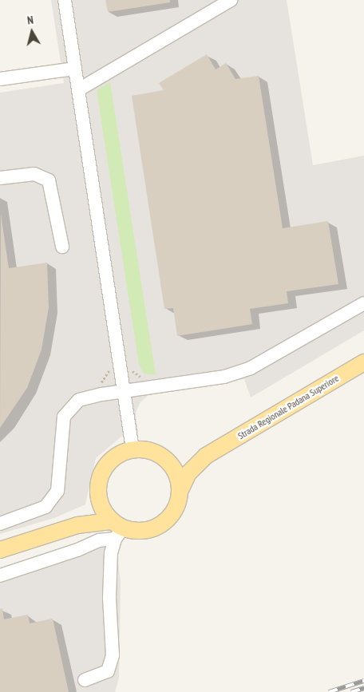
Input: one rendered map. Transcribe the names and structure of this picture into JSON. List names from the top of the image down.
{
  "streets": {
    "main road": ["Strada Regionale Padana Superiore"]
  },
  "north": "top"
}
